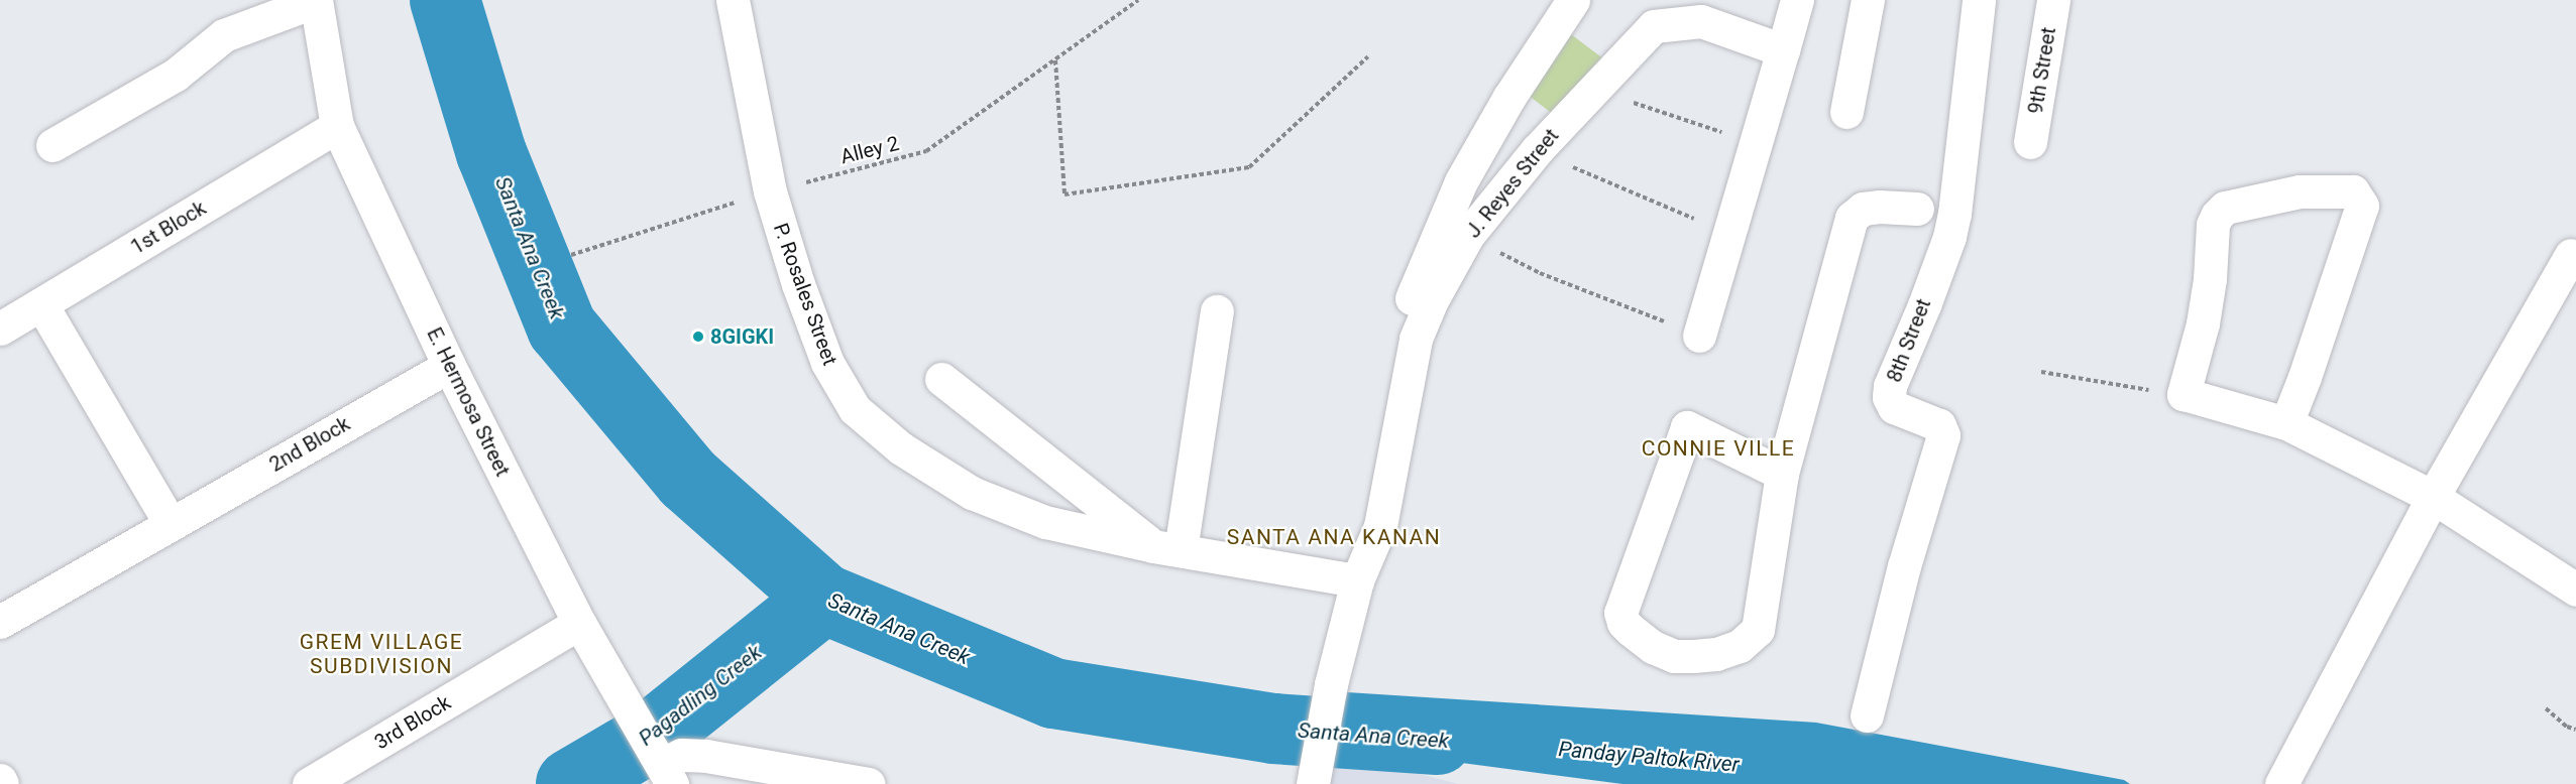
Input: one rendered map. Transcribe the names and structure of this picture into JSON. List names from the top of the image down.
{
  "streets": {
    "street": [
      "9th Street",
      "J. Reyes Street",
      "1st Block",
      "P. Rosales Street",
      "8th Street",
      "E. Hermosa Street",
      "2nd Block",
      "3rd Block"
    ],
    "path": ["Alley 2"]
  },
  "crossings": [
    ["Alley 2", "P. Rosales Street"],
    ["J. Reyes Street", "P. Rosales Street"],
    ["1st Block", "E. Hermosa Street"],
    ["E. Hermosa Street", "2nd Block"],
    ["E. Hermosa Street", "3rd Block"]
  ],
  "districts": ["CONNIE VILLE", "SANTA ANA KANAN", "GREM VILLAGE SUBDIVISION"],
  "water": ["Santa Ana Creek", "Pagadling Creek", "Panday Paltok River"],
  "places": ["8GIGKI"]
}
